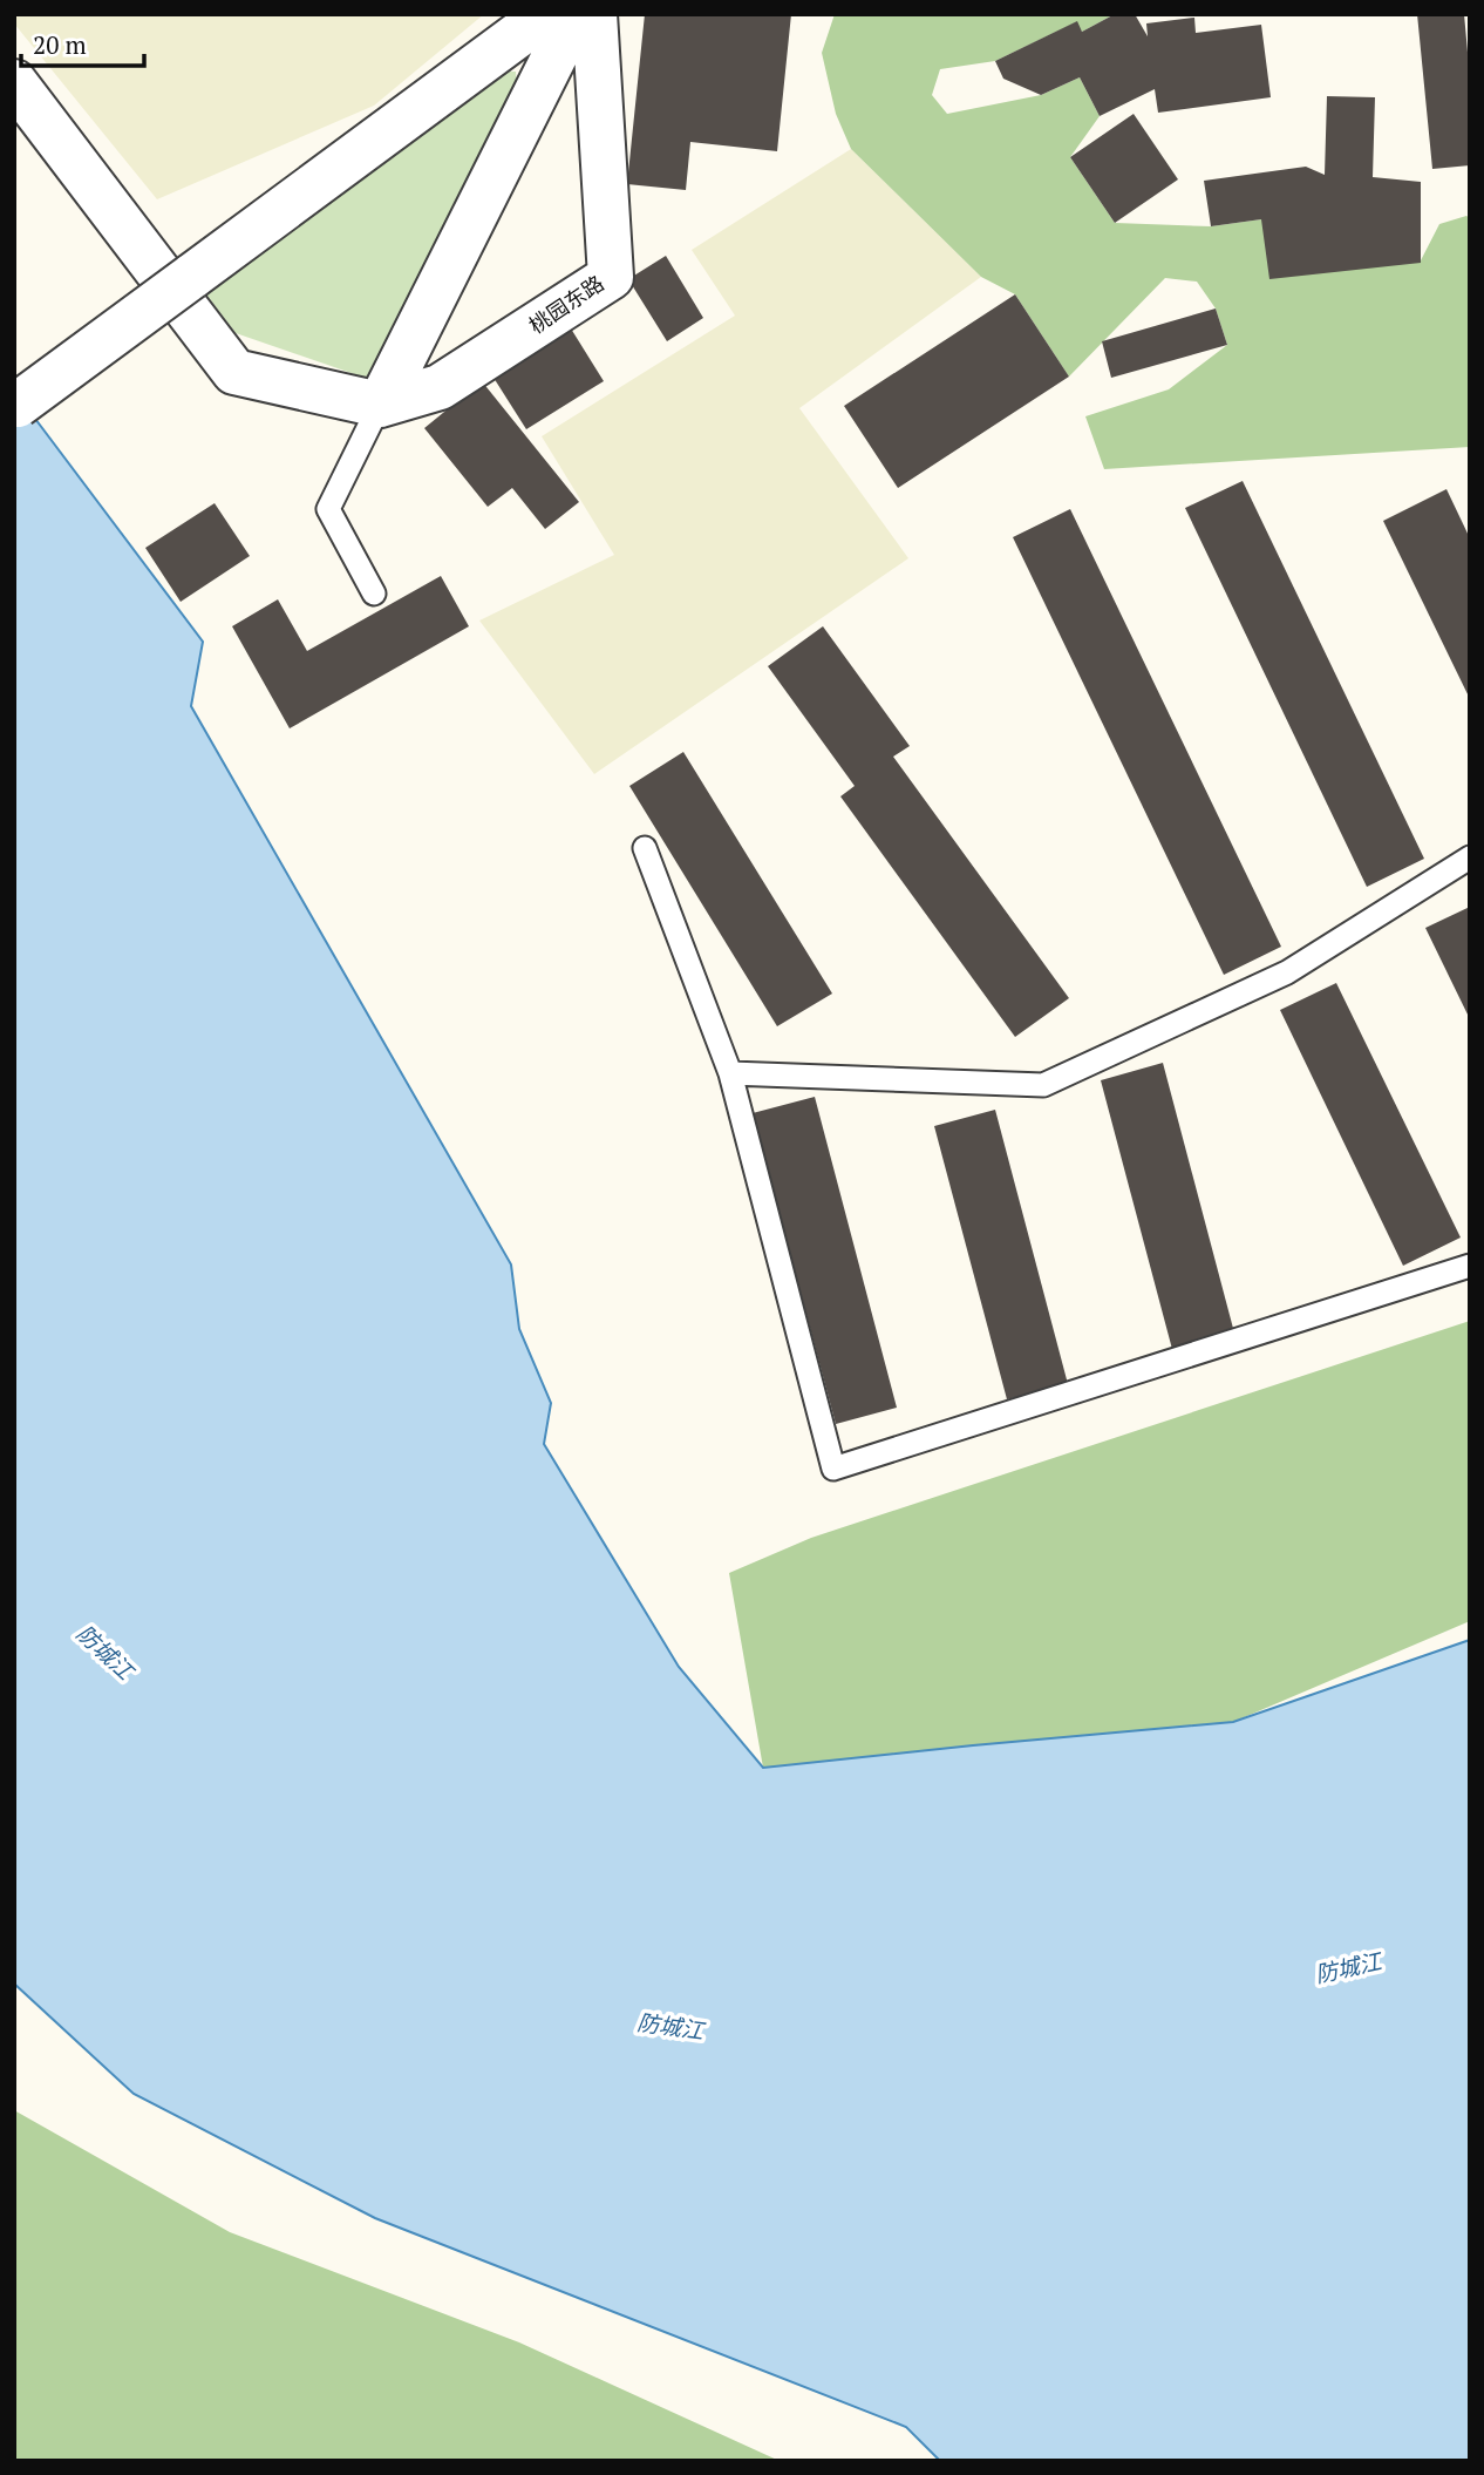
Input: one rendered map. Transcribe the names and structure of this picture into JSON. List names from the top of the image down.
{
  "streets": {
    "street": ["桃园东路"]
  },
  "water": ["防城江"],
  "scale_bar": "20 m"
}
